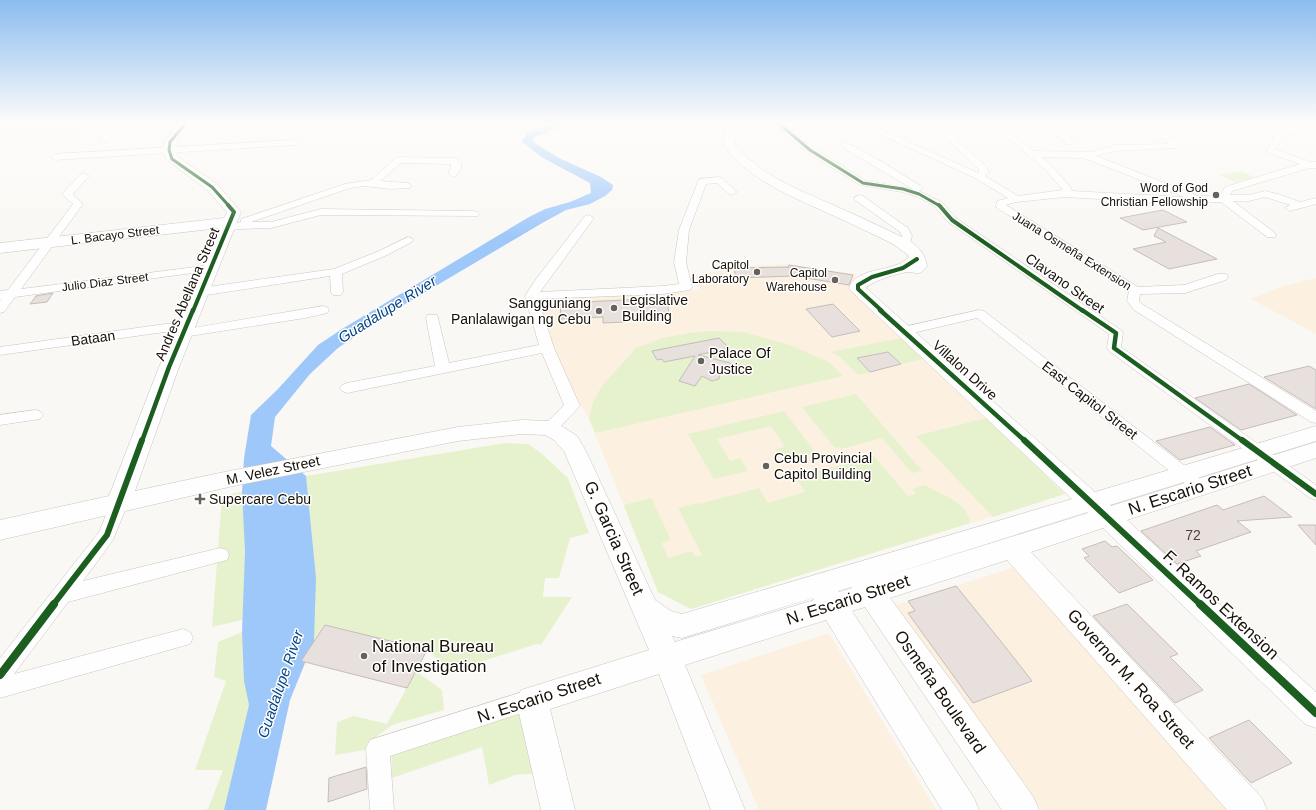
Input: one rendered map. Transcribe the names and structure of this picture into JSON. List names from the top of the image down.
{
  "streets": {
    "street": [
      "L. Bacayo Street",
      "Juana Osmeña Extension",
      "Julio Diaz Street",
      "Clavano Street",
      "Andres Abellana Street",
      "Bataan",
      "Villalon Drive",
      "East Capitol Street",
      "M. Velez Street",
      "N. Escario Street",
      "G. Garcia Street",
      "F. Ramos Extension",
      "Governor M. Roa Street",
      "Osmeña Boulevard"
    ]
  },
  "crossings": [
    ["L. Bacayo Street", "Andres Abellana Street"],
    ["Julio Diaz Street", "Andres Abellana Street"],
    ["Clavano Street", "N. Escario Street"],
    ["Andres Abellana Street", "Bataan"],
    ["Andres Abellana Street", "M. Velez Street"],
    ["Villalon Drive", "East Capitol Street"],
    ["Villalon Drive", "N. Escario Street"],
    ["Villalon Drive", "F. Ramos Extension"],
    ["East Capitol Street", "N. Escario Street"],
    ["M. Velez Street", "G. Garcia Street"],
    ["N. Escario Street", "G. Garcia Street"],
    ["N. Escario Street", "F. Ramos Extension"],
    ["N. Escario Street", "Governor M. Roa Street"],
    ["N. Escario Street", "Osmeña Boulevard"]
  ],
  "water": ["Guadalupe River"],
  "places": {
    "other": [
      "Word of God Christian Fellowship",
      "Capitol Laboratory",
      "Capitol Warehouse",
      "Legislative Building",
      "Sangguniang Panlalawigan ng Cebu",
      "Palace Of Justice",
      "Cebu Provincial Capitol Building",
      "National Bureau of Investigation"
    ],
    "health": ["Supercare Cebu"]
  },
  "house_numbers": ["72"]
}
